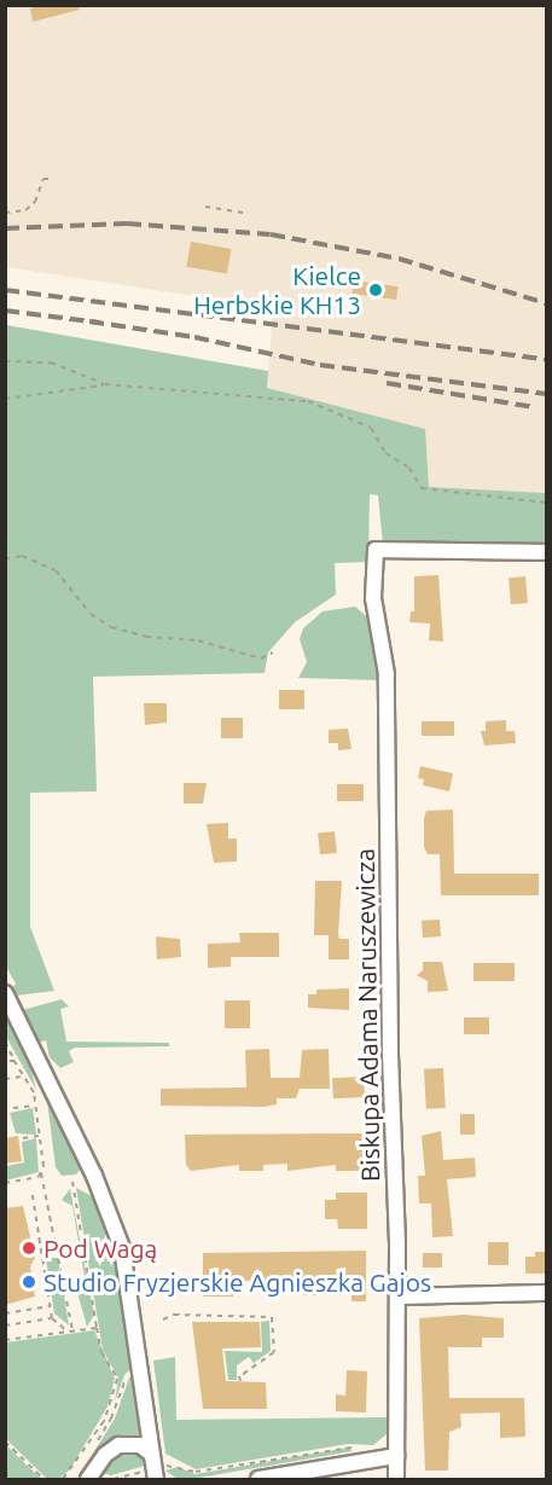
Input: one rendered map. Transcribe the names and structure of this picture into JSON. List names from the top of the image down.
{
  "streets": {
    "street": ["Biskupa Adama Naruszewicza"]
  },
  "places": ["Kielce Herbskie KH13", "Pod Wagą", "Studio Fryzjerskie Agnieszka Gajos"]
}
